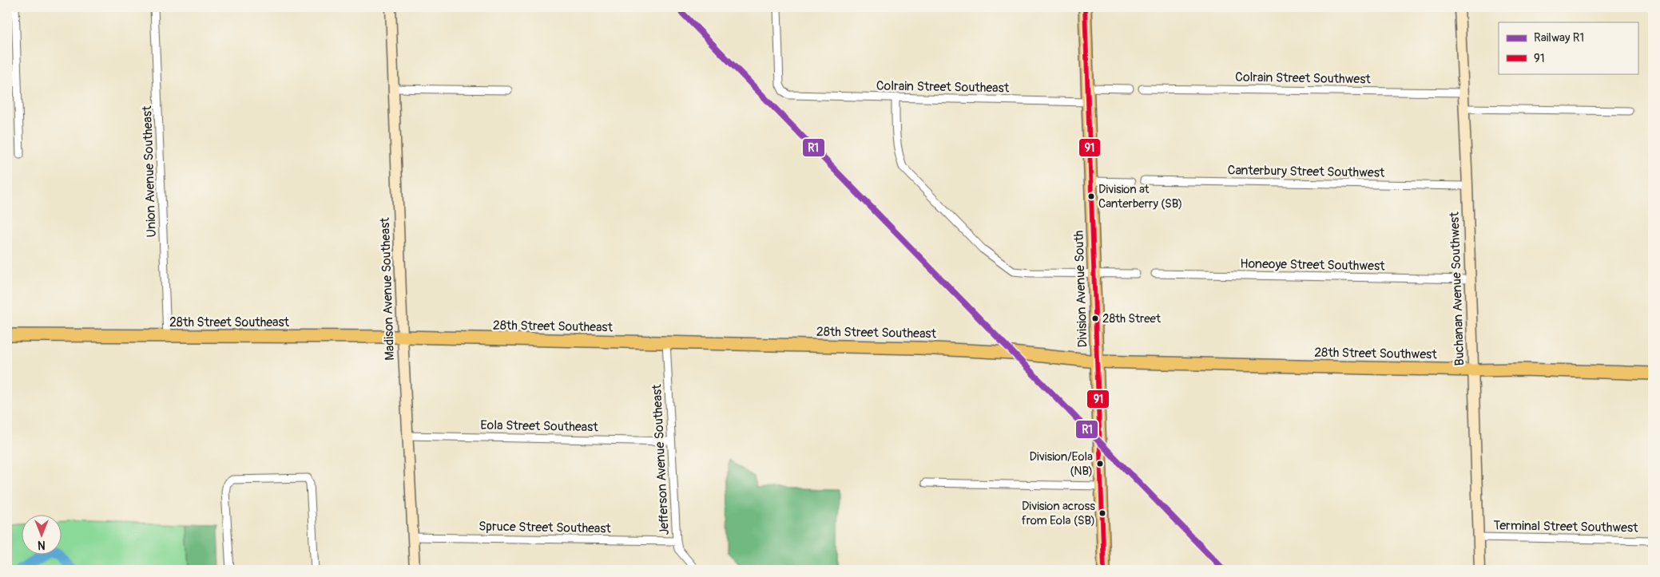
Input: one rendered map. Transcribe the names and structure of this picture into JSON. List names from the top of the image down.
{
  "streets": {
    "main road": ["Division Avenue South", "28th Street Southeast", "28th Street Southwest"],
    "street": [
      "Colrain Street Southwest",
      "Colrain Street Southeast",
      "Union Avenue Southeast",
      "Canterbury Street Southwest",
      "Honeoye Street Southwest",
      "Madison Avenue Southeast",
      "Buchanan Avenue Southwest",
      "Eola Street Southeast",
      "Jefferson Avenue Southeast",
      "Terminal Street Southwest",
      "Spruce Street Southeast"
    ]
  },
  "crossings": [
    ["Colrain Street Southwest", "Buchanan Avenue Southwest"],
    ["Colrain Street Southeast", "Division Avenue South"],
    ["Union Avenue Southeast", "28th Street Southeast"],
    ["Canterbury Street Southwest", "Buchanan Avenue Southwest"],
    ["Honeoye Street Southwest", "Buchanan Avenue Southwest"],
    ["Madison Avenue Southeast", "28th Street Southeast"],
    ["Madison Avenue Southeast", "Eola Street Southeast"],
    ["Madison Avenue Southeast", "Spruce Street Southeast"],
    ["Division Avenue South", "28th Street Southeast"],
    ["Division Avenue South", "28th Street Southwest"],
    ["Buchanan Avenue Southwest", "28th Street Southwest"],
    ["Buchanan Avenue Southwest", "Terminal Street Southwest"],
    ["28th Street Southeast", "28th Street Southwest"],
    ["28th Street Southeast", "Jefferson Avenue Southeast"],
    ["Eola Street Southeast", "Jefferson Avenue Southeast"],
    ["Jefferson Avenue Southeast", "Spruce Street Southeast"]
  ],
  "places": [
    "Division at Canterberry (SB)",
    "28th Street",
    "Division/Eola (NB)",
    "Division across from Eola (SB)"
  ],
  "lines": ["rail line R1", "transit line 91"],
  "legend": ["Railway R1", "91"],
  "north": "bottom"
}
